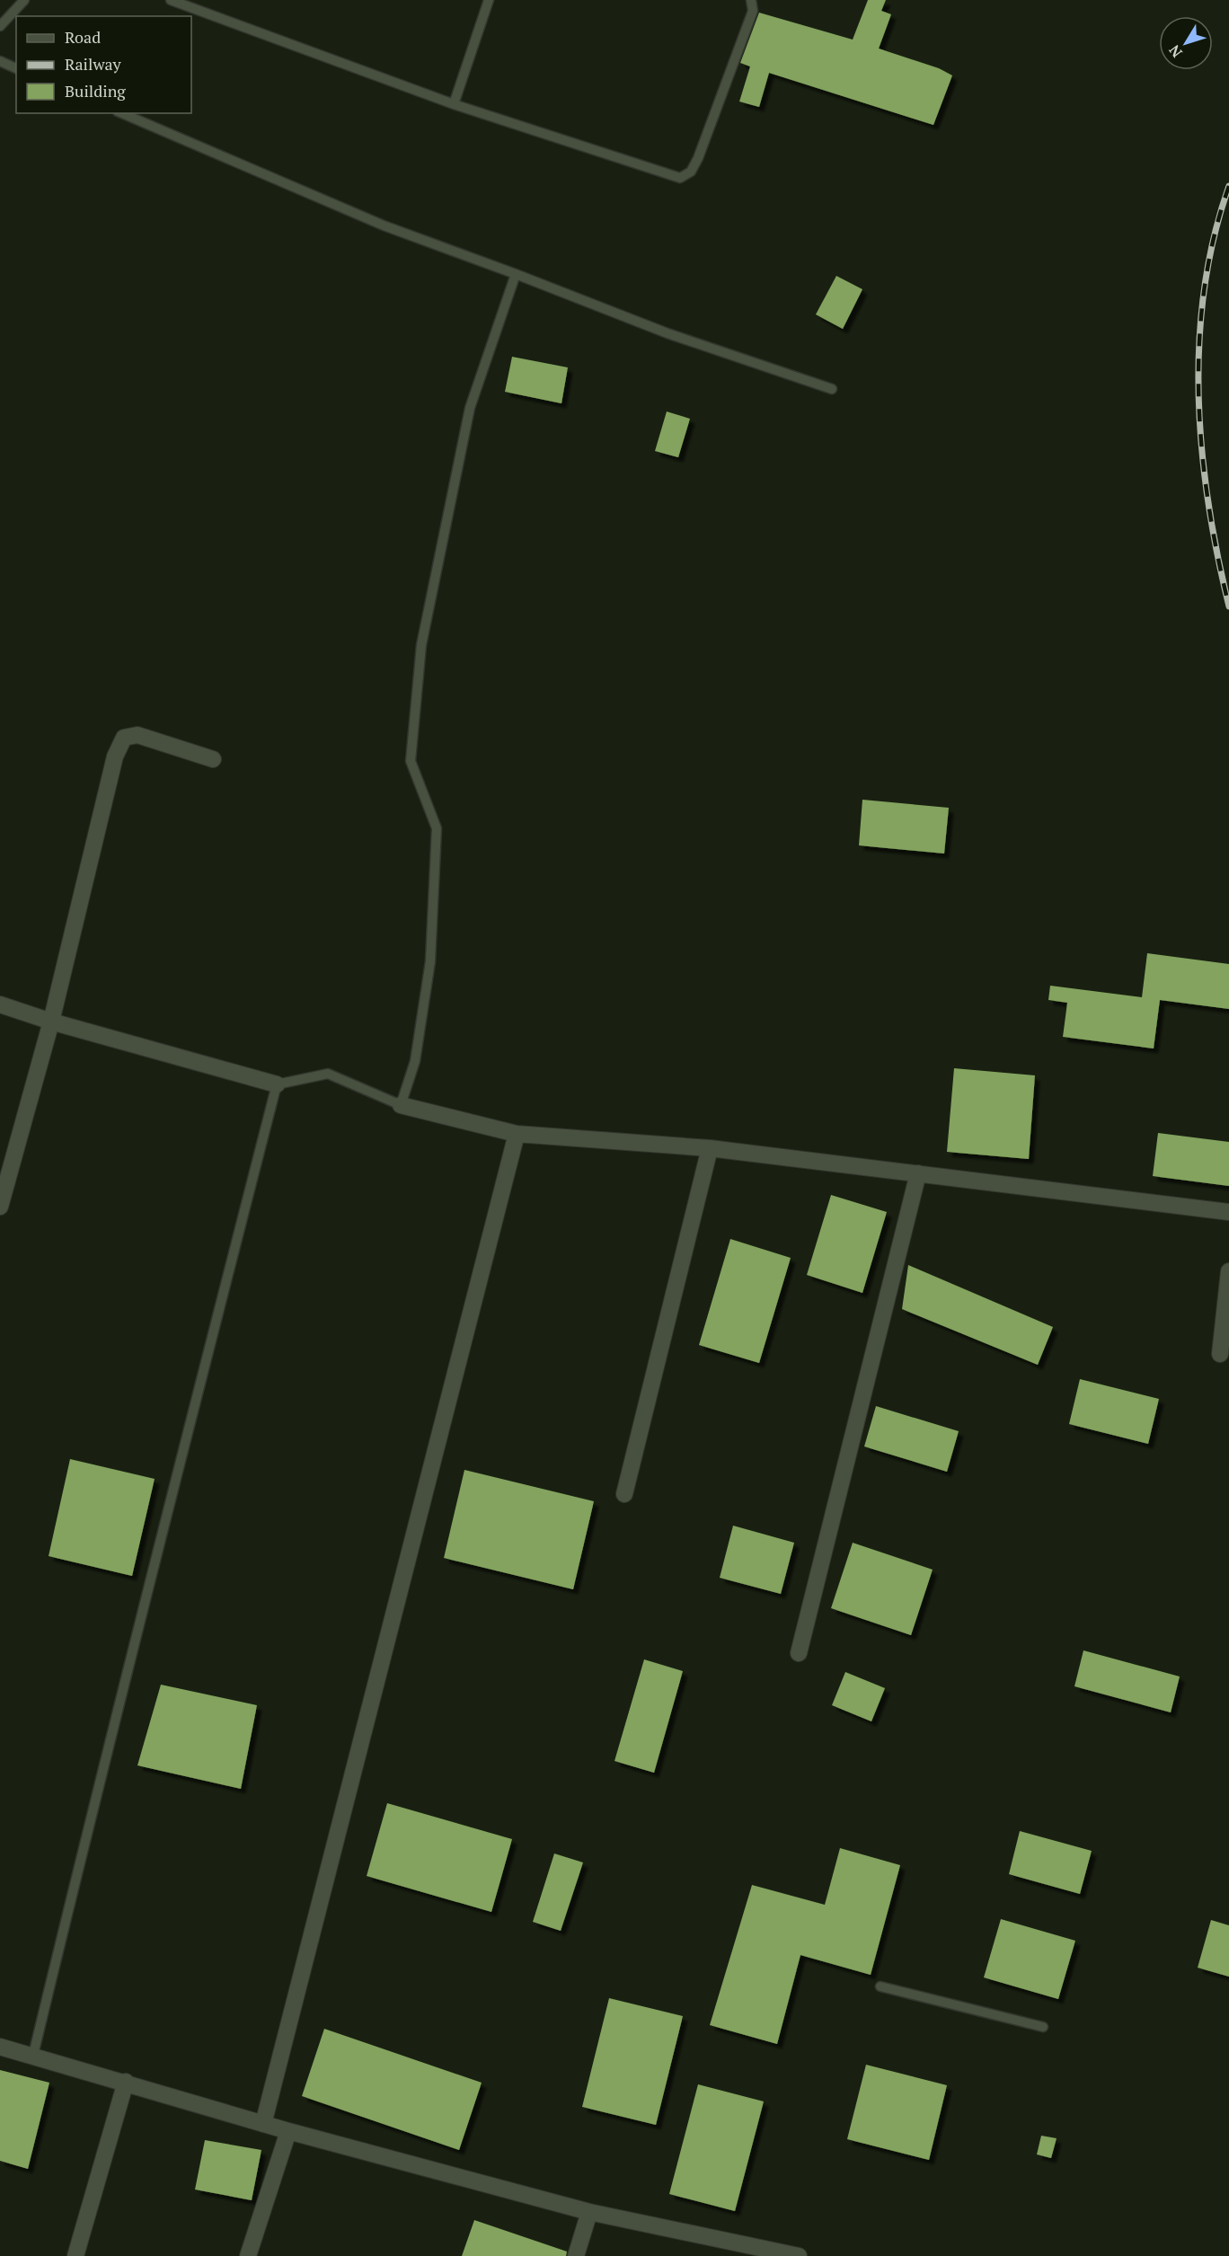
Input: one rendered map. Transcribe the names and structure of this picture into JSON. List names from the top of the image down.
{
  "legend": ["Road", "Railway", "Building"],
  "north": "bottom left"
}
